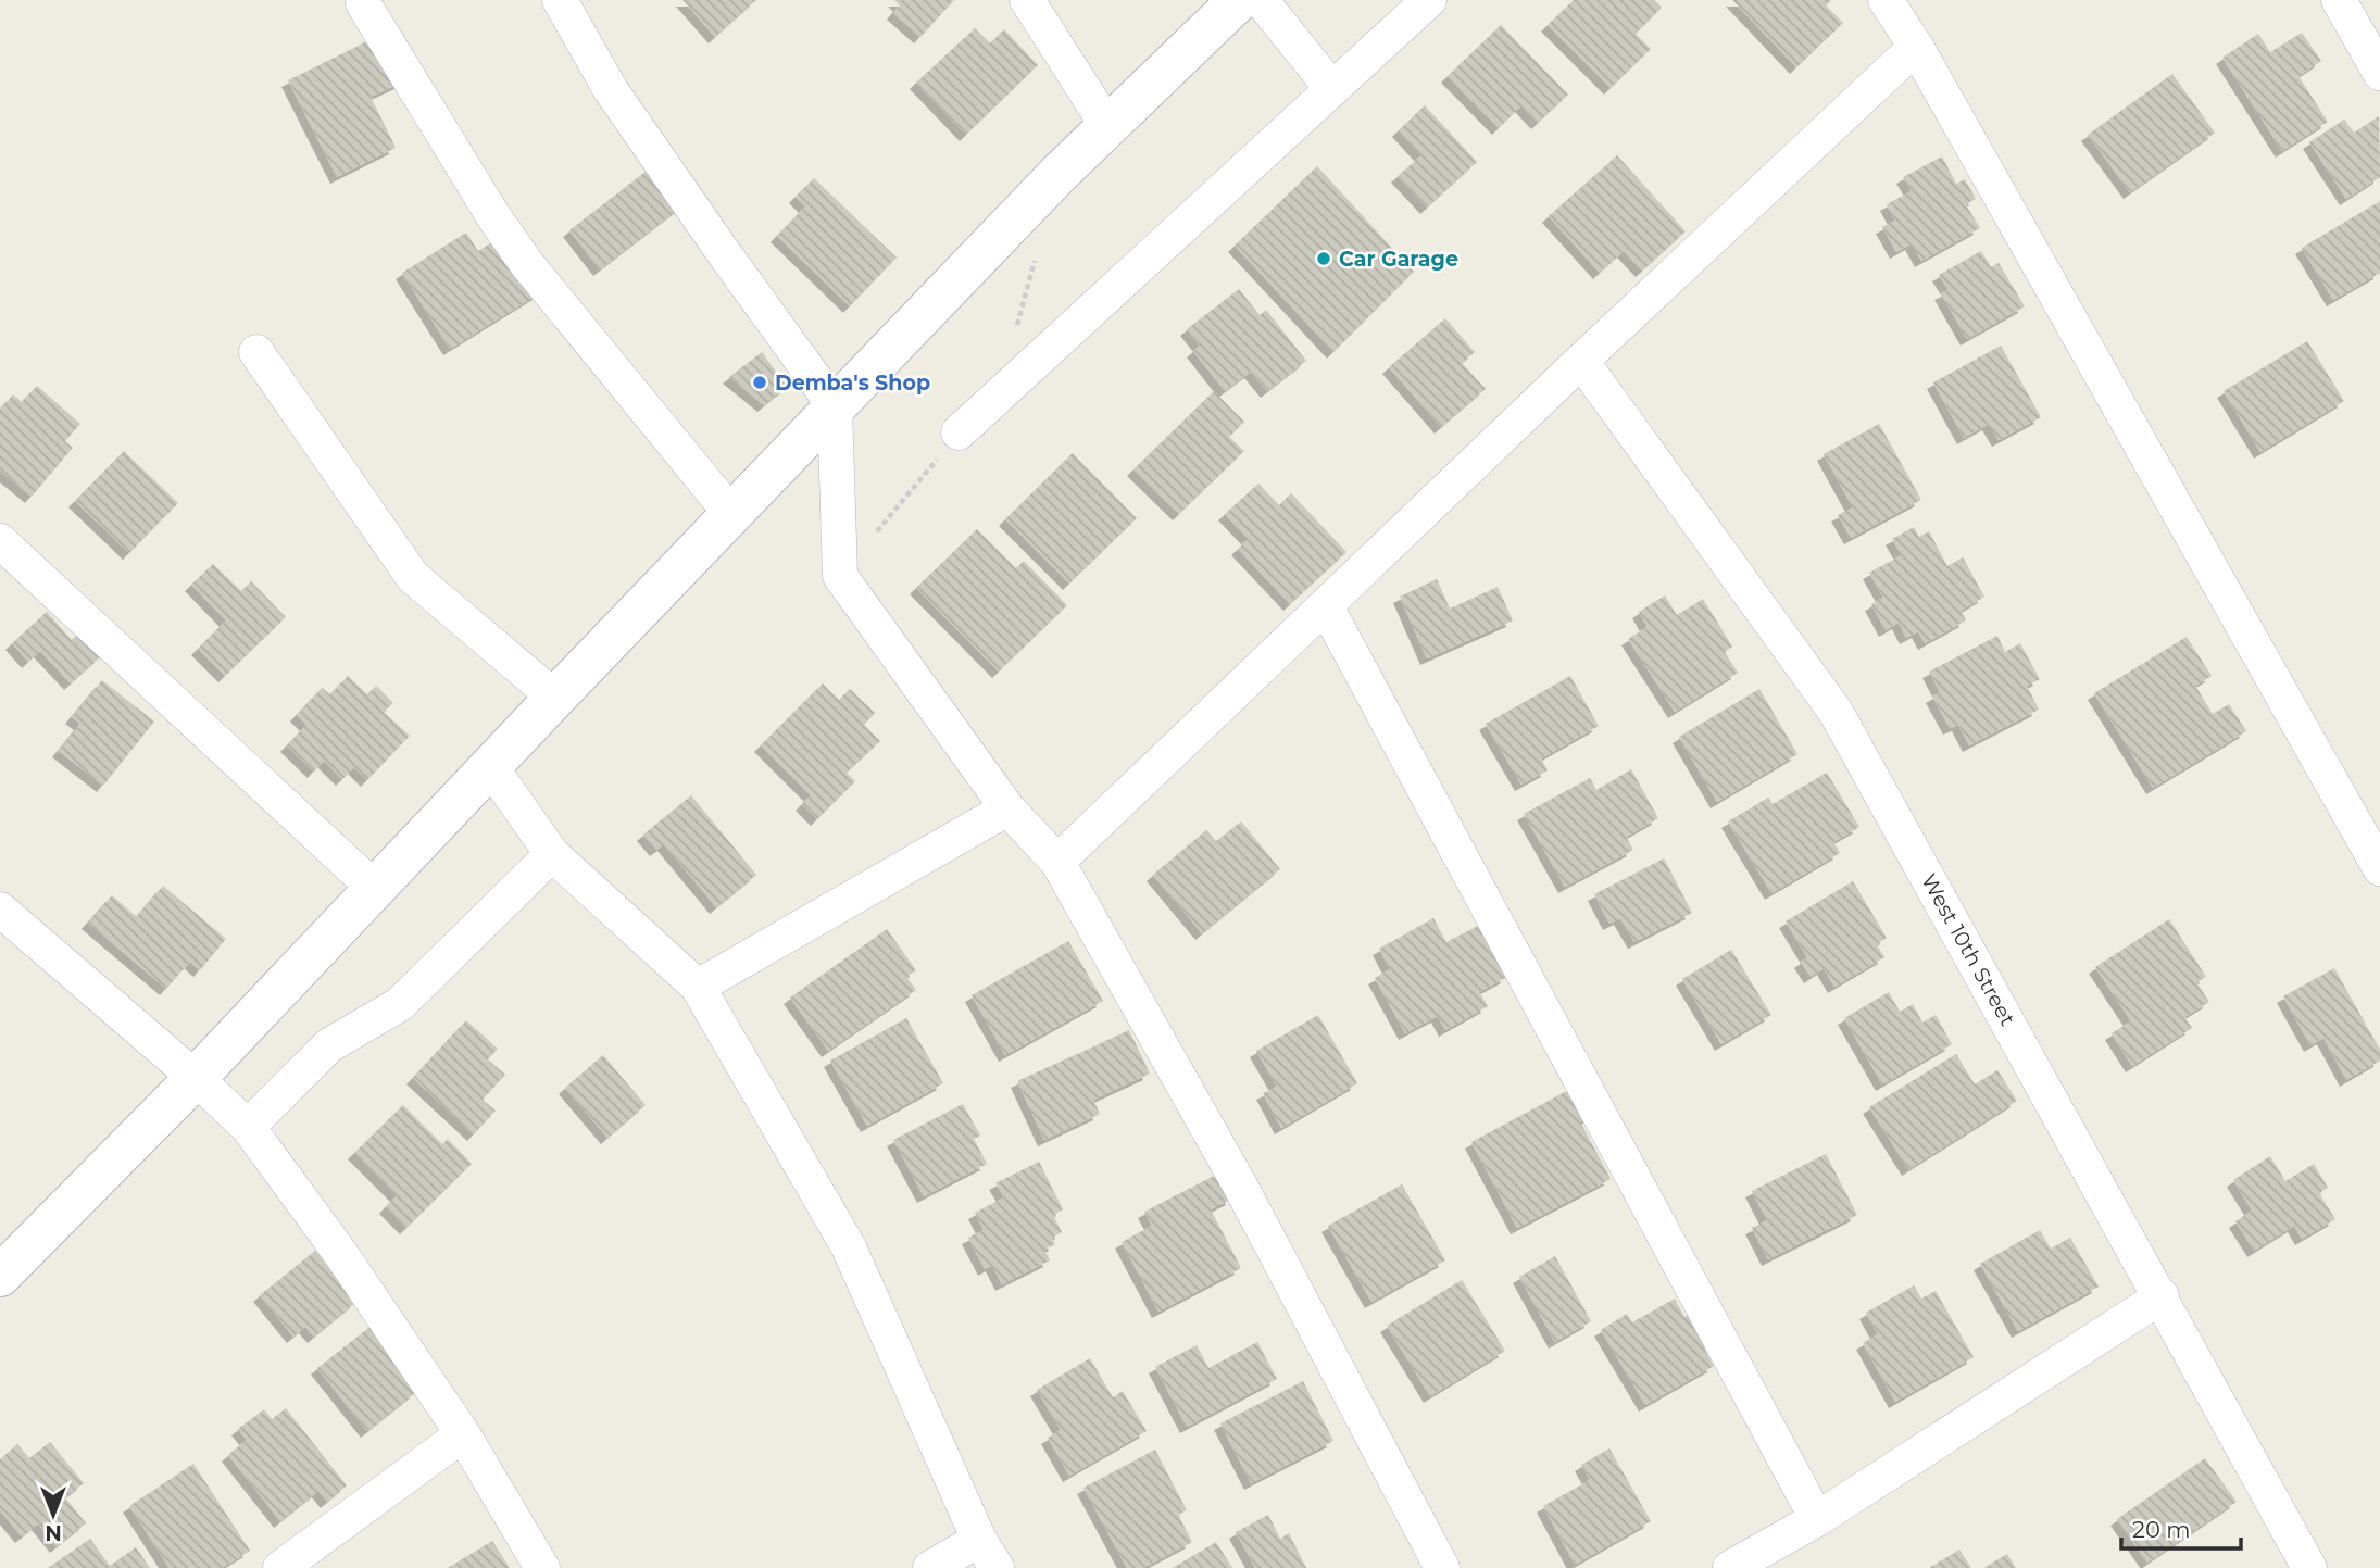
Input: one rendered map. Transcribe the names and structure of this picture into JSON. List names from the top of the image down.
{
  "streets": {
    "street": ["West 10th Street"]
  },
  "places": ["Car Garage", "Demba's Shop"],
  "scale_bar": "20 m",
  "north": "bottom"
}
